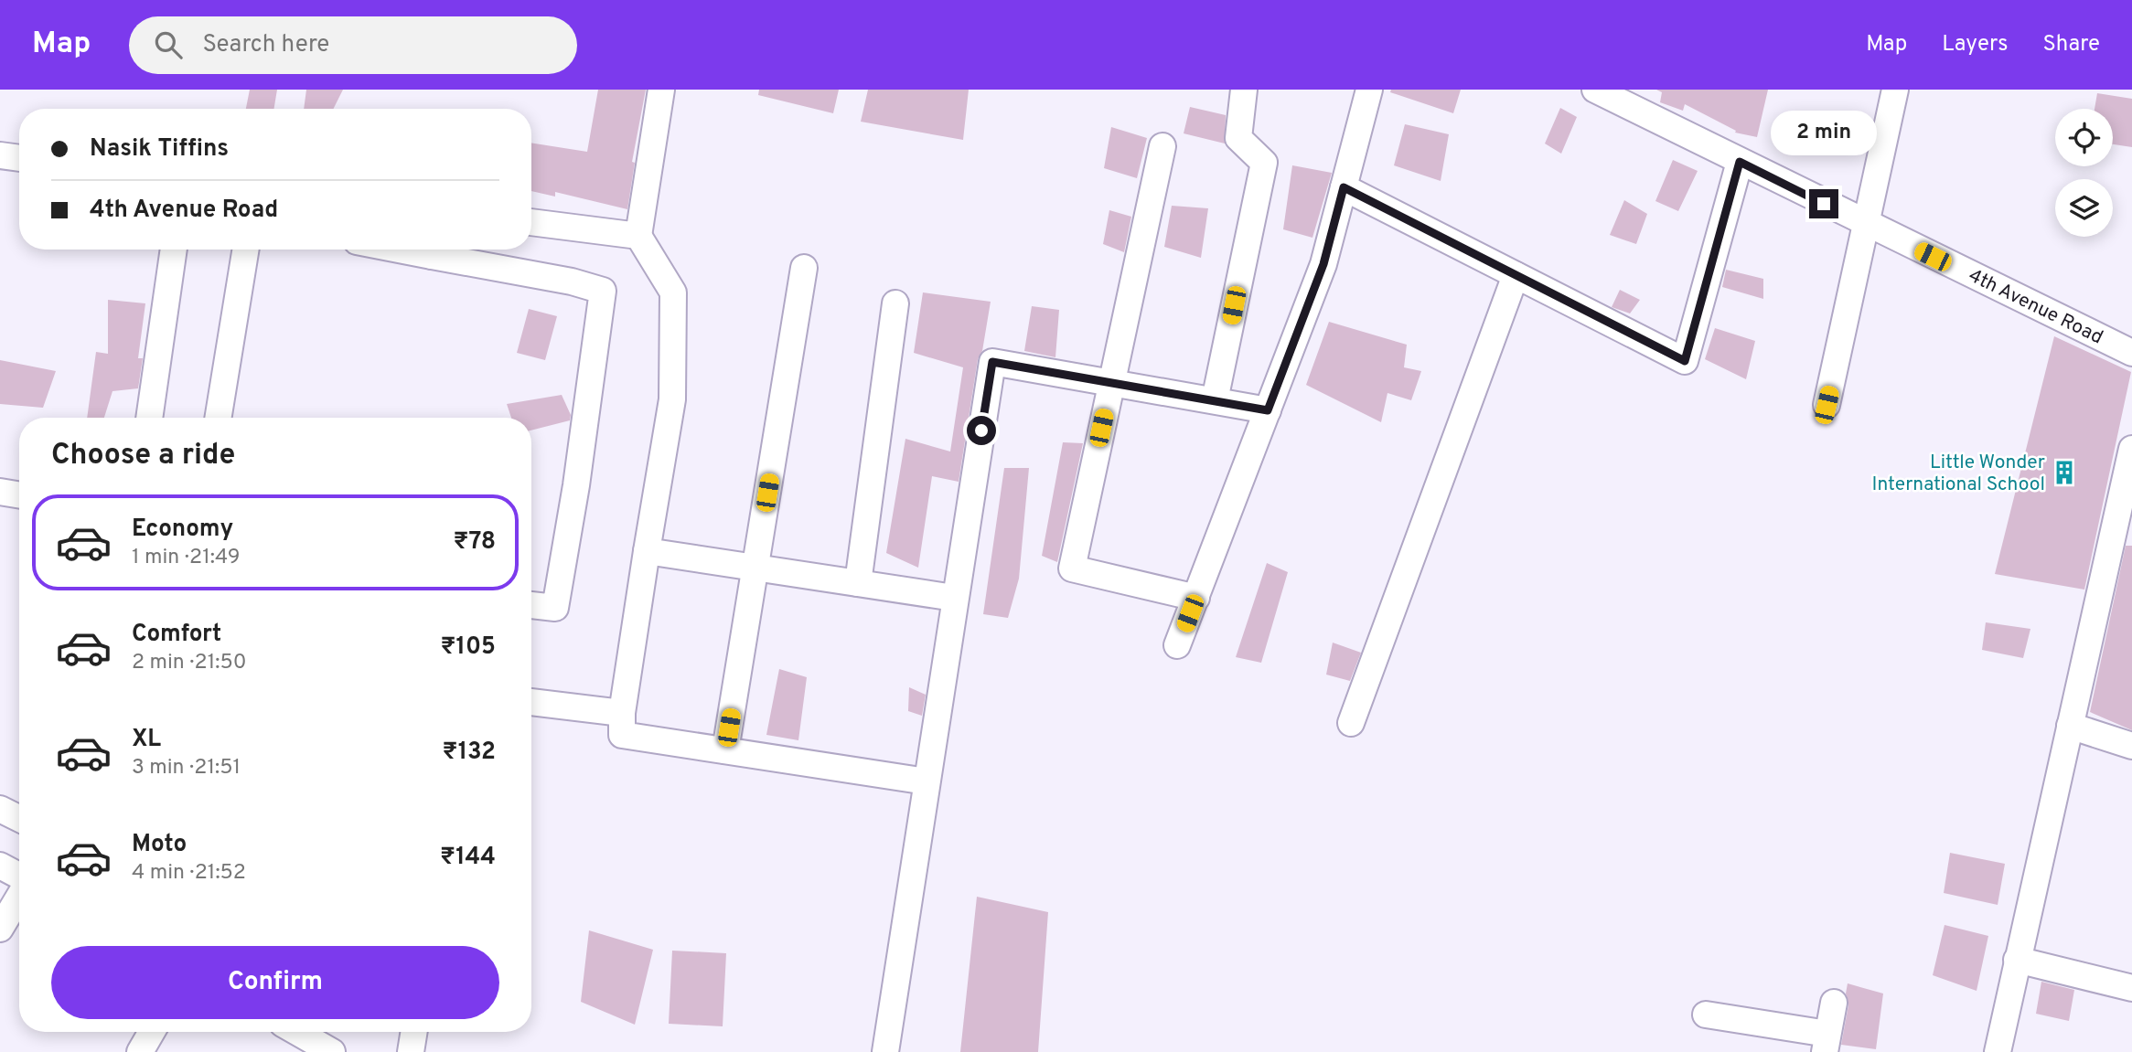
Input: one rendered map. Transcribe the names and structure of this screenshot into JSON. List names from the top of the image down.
{
  "streets": {
    "street": ["4th Avenue Road"]
  },
  "places": {
    "building": ["Little Wonder International School"]
  },
  "page": {
    "header": "Map",
    "search": "Search here",
    "nav": ["Map", "Layers", "Share"],
    "banner": ["Nasik Tiffins", "4th Avenue Road"],
    "bubble": "2 min",
    "heading": "Choose a ride",
    "list": [
      {
        "name": "Economy",
        "note": "1 min · 21:49",
        "value": "₹78"
      },
      {
        "name": "Comfort",
        "note": "2 min · 21:50",
        "value": "₹105"
      },
      {
        "name": "XL",
        "note": "3 min · 21:51",
        "value": "₹132"
      },
      {
        "name": "Moto",
        "note": "4 min · 21:52",
        "value": "₹144"
      }
    ],
    "buttons": "Confirm"
  }
}
